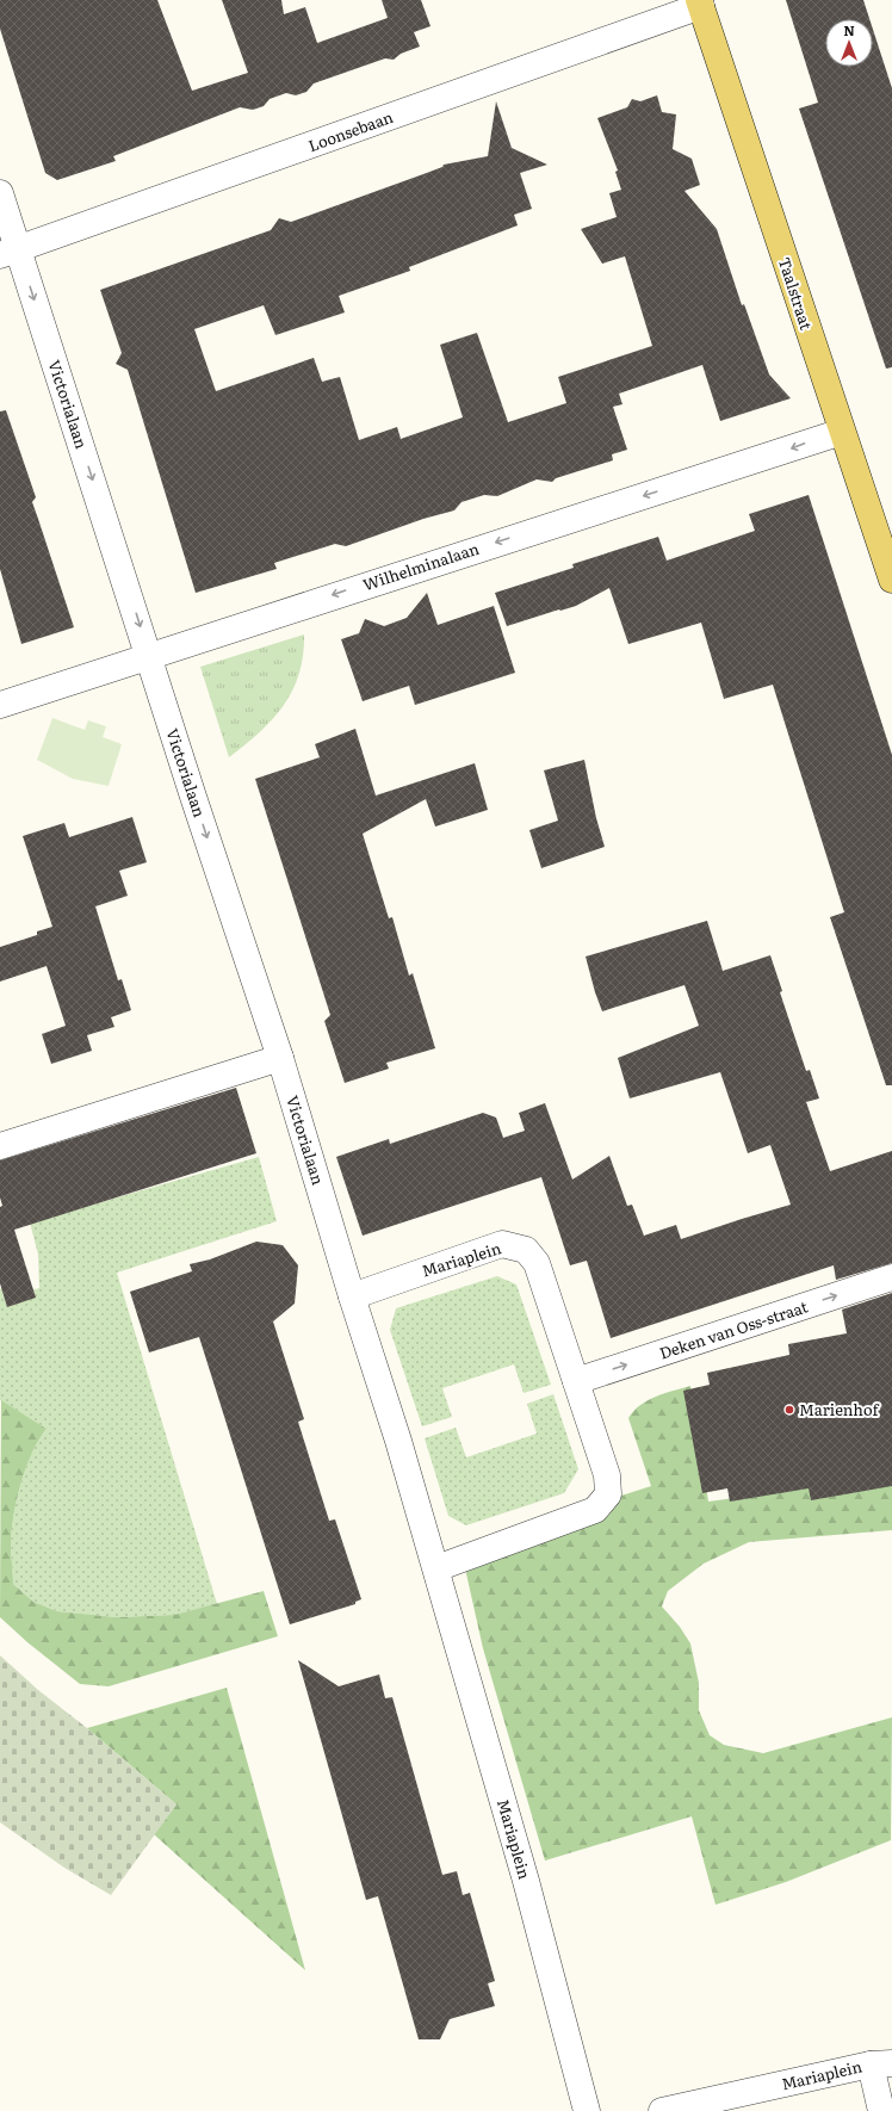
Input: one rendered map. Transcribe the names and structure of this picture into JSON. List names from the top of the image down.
{
  "streets": {
    "main road": ["Taalstraat"],
    "street": [
      "Loonsebaan",
      "Victorialaan",
      "Wilhelminalaan",
      "Mariaplein",
      "Deken van Oss-straat"
    ]
  },
  "crossings": [
    ["Loonsebaan", "Taalstraat"],
    ["Loonsebaan", "Victorialaan"],
    ["Taalstraat", "Wilhelminalaan"],
    ["Victorialaan", "Wilhelminalaan"],
    ["Victorialaan", "Mariaplein"],
    ["Mariaplein", "Deken van Oss-straat"]
  ],
  "one_way": ["Victorialaan", "Wilhelminalaan", "Deken van Oss-straat"],
  "places": ["Marienhof"],
  "north": "top"
}
